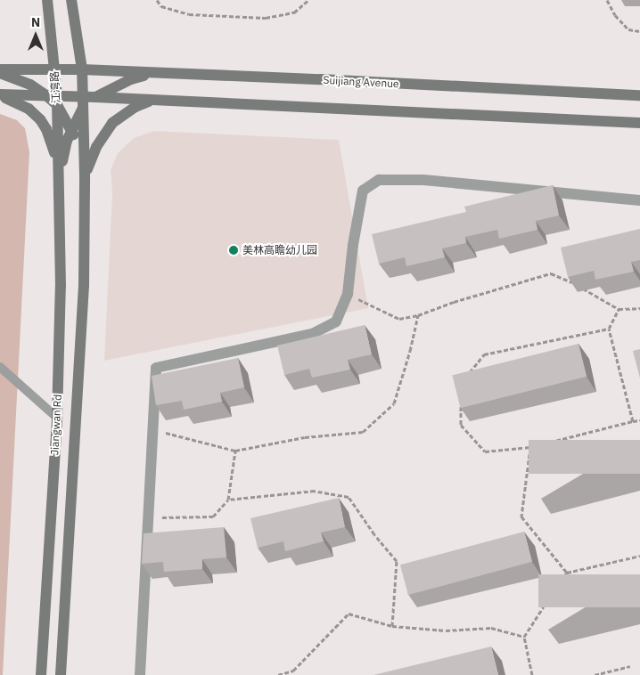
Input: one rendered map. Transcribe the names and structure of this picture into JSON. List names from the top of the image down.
{
  "streets": {
    "main road": ["Suijiang Avenue", "江湾路", "Jiangwan Rd"]
  },
  "crossings": [
    ["Suijiang Avenue", "江湾路"],
    ["江湾路", "Jiangwan Rd"]
  ],
  "places": ["美林高瞻幼儿园"],
  "north": "top"
}
